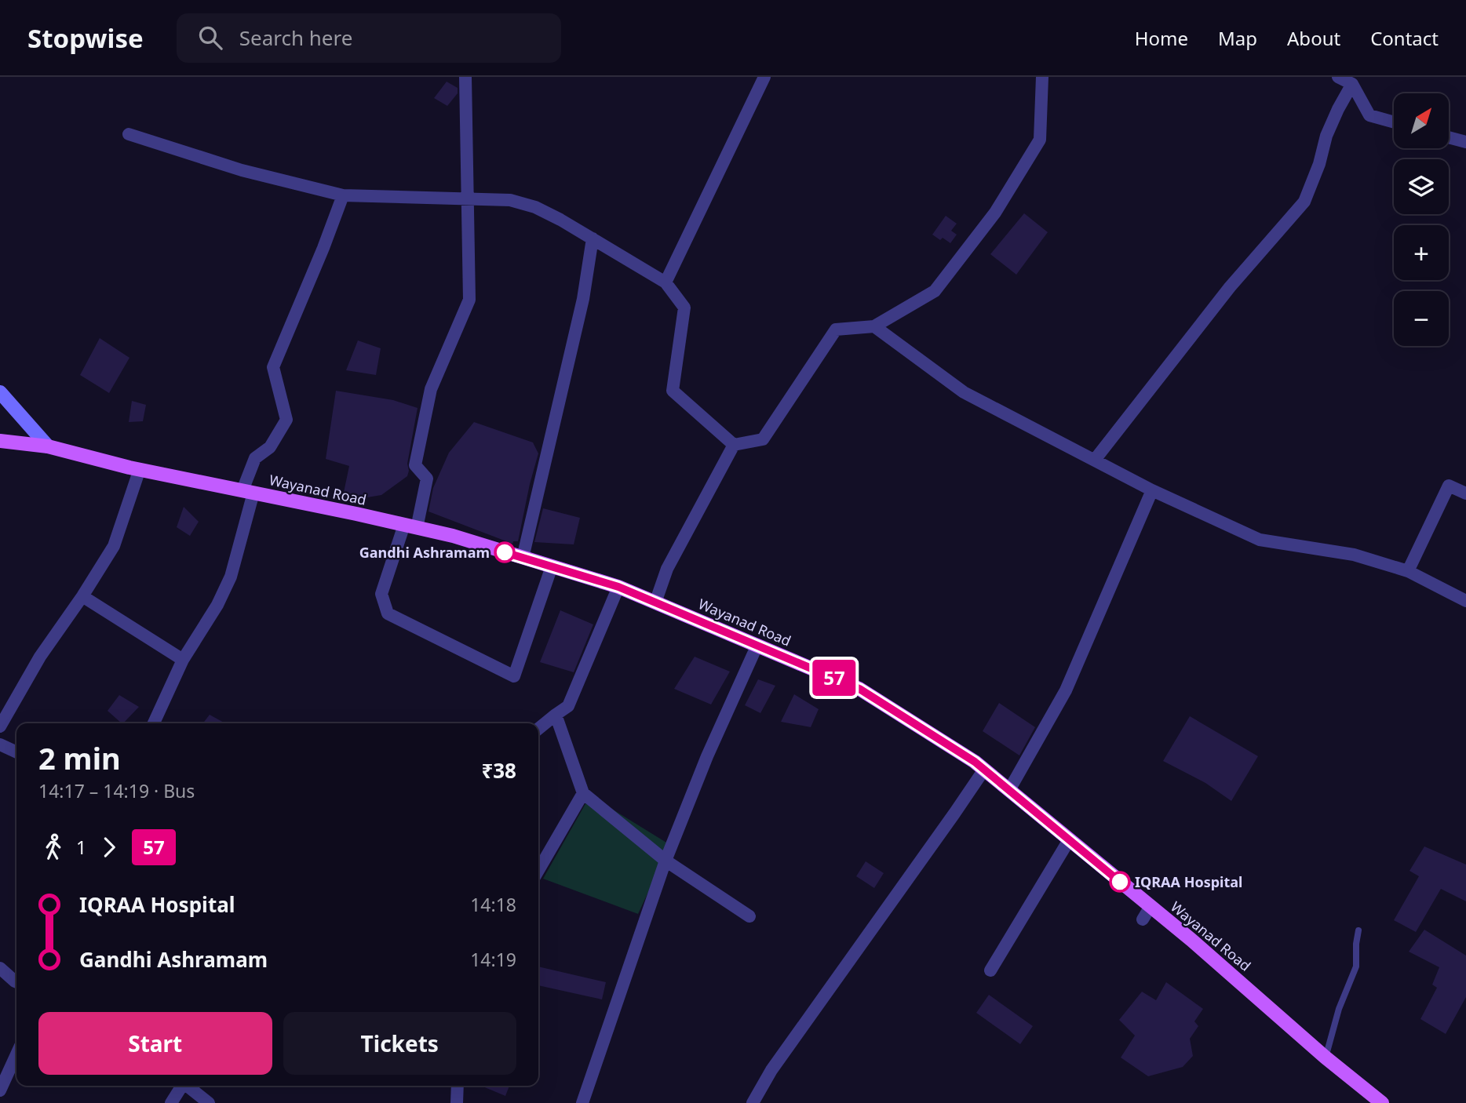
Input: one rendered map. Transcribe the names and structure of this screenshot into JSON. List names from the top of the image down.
{
  "streets": {
    "main road": ["Wayanad Road"]
  },
  "places": ["Gandhi Ashramam", "IQRAA Hospital"],
  "lines": ["bus line 57"],
  "north": "top right",
  "page": {
    "header": "Stopwise",
    "search": "Search here",
    "nav": [
      "Home",
      "Map",
      "About",
      "Contact"
    ],
    "on_map": "57",
    "map_buttons": ["+", "−"],
    "heading": ["2 min", "14:17 – 14:19 · Bus", "₹38"],
    "legs": ["1", "57"],
    "list": [
      {
        "name": "IQRAA Hospital",
        "value": "14:18"
      },
      {
        "name": "Gandhi Ashramam",
        "value": "14:19"
      }
    ],
    "buttons": ["Start", "Tickets"]
  }
}
